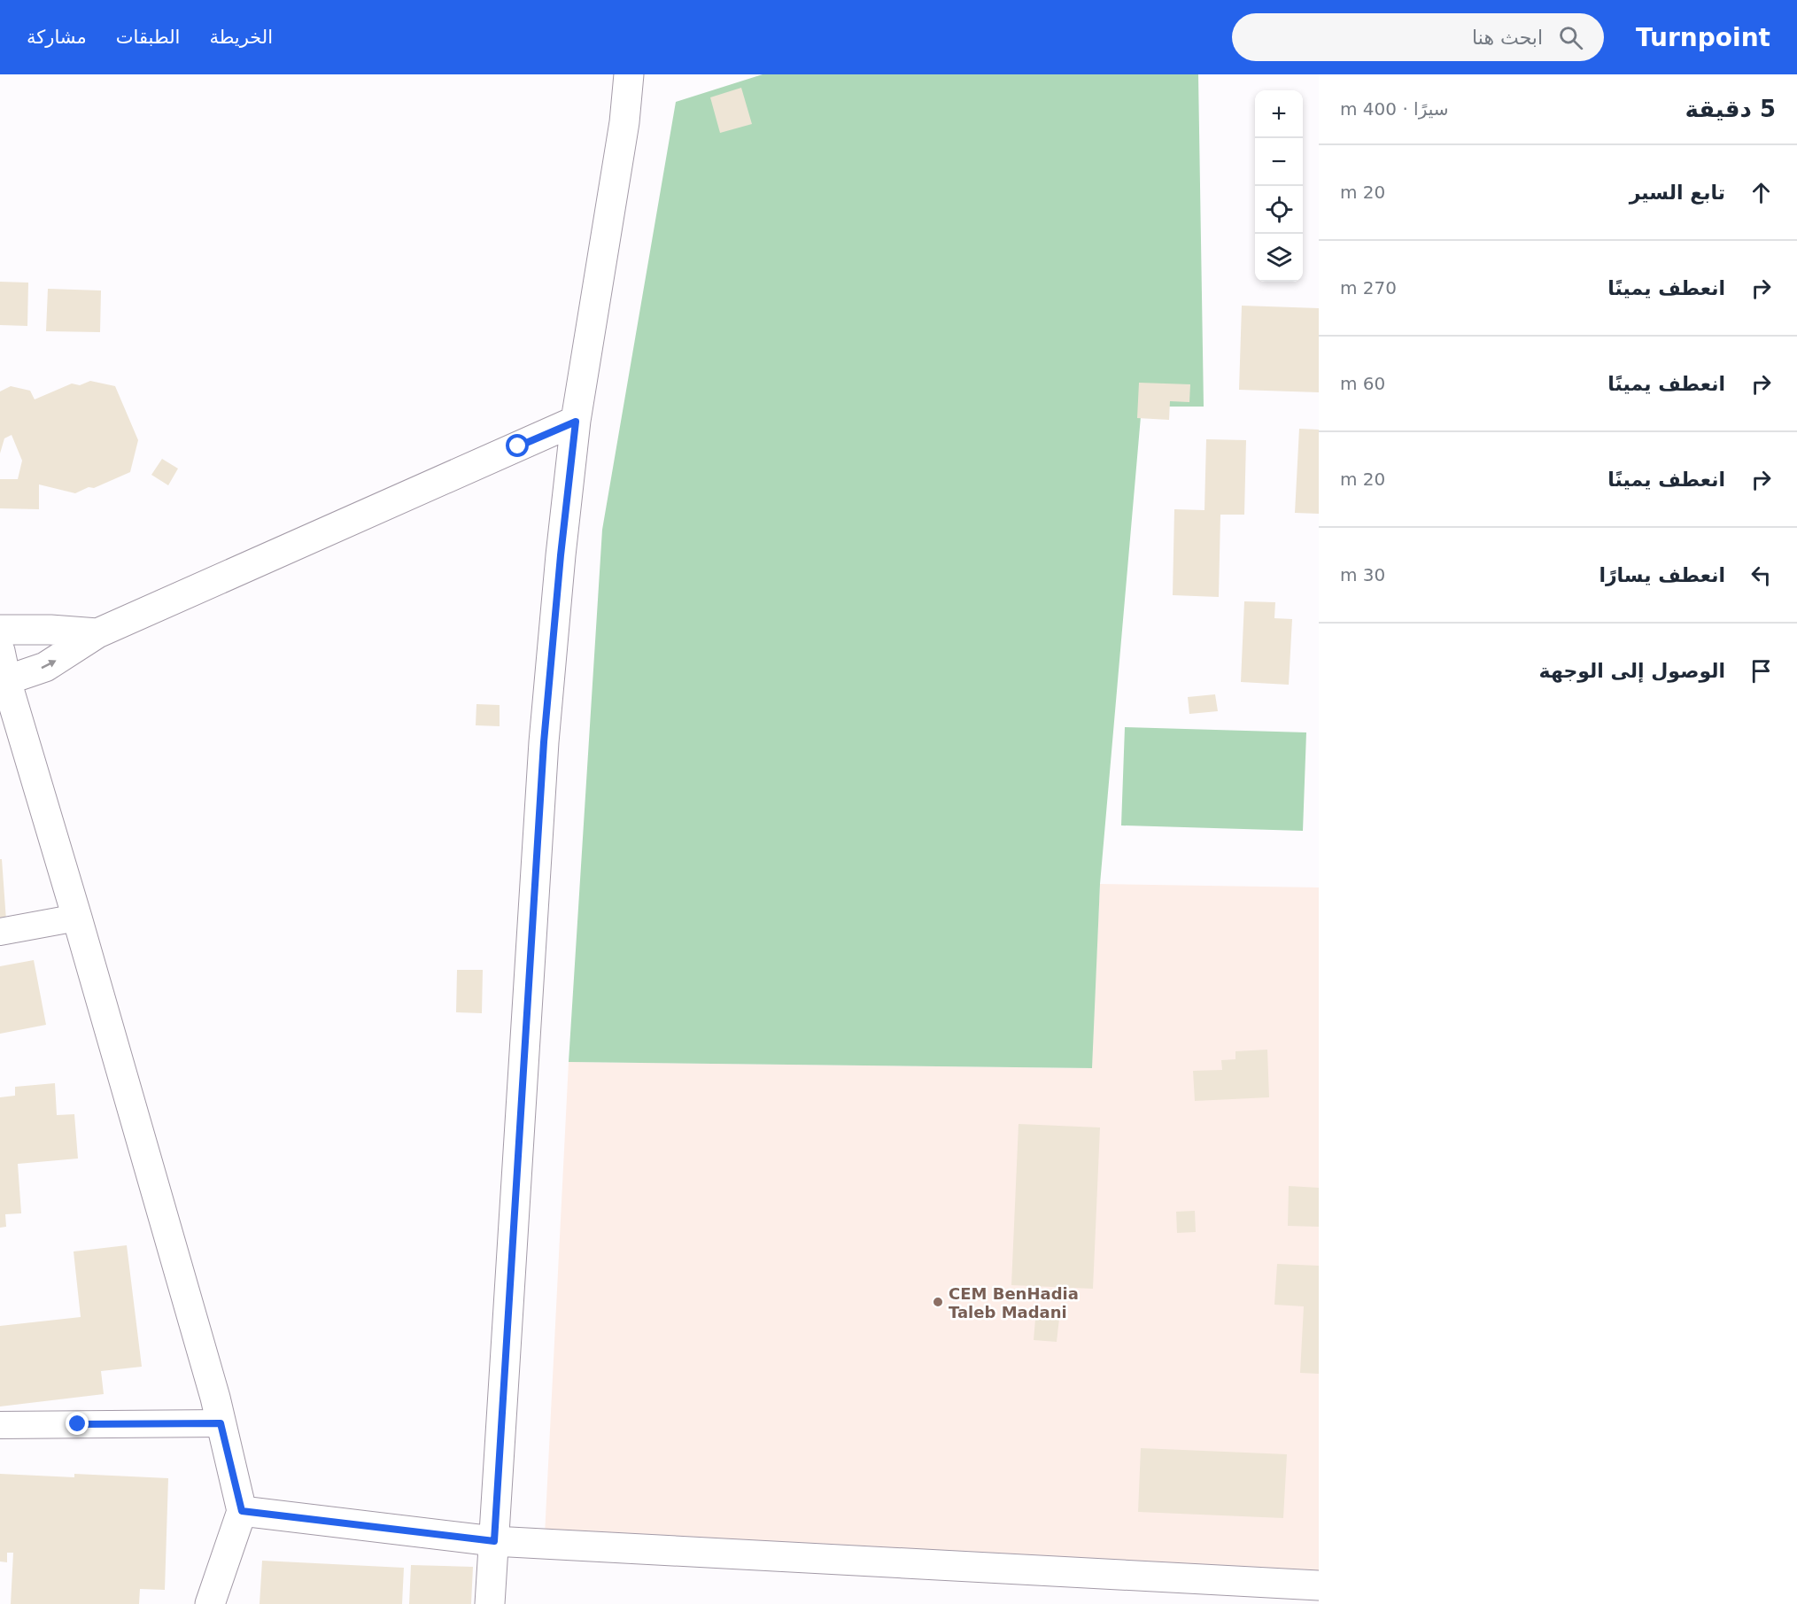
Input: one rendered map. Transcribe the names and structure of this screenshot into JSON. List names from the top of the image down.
{
  "places": ["CEM BenHadia Taleb Madani"],
  "page": {
    "header": "Turnpoint",
    "search": "ابحث هنا",
    "nav": ["الخريطة", "الطبقات", "مشاركة"],
    "heading": ["5 دقيقة", "سيرًا · 400 m"],
    "map_buttons": ["+", "−"],
    "list": [
      ["تابع السير", "20 m"],
      ["انعطف يمينًا", "270 m"],
      ["انعطف يمينًا", "60 m"],
      ["انعطف يمينًا", "20 m"],
      ["انعطف يسارًا", "30 m"],
      "الوصول إلى الوجهة"
    ]
  }
}
